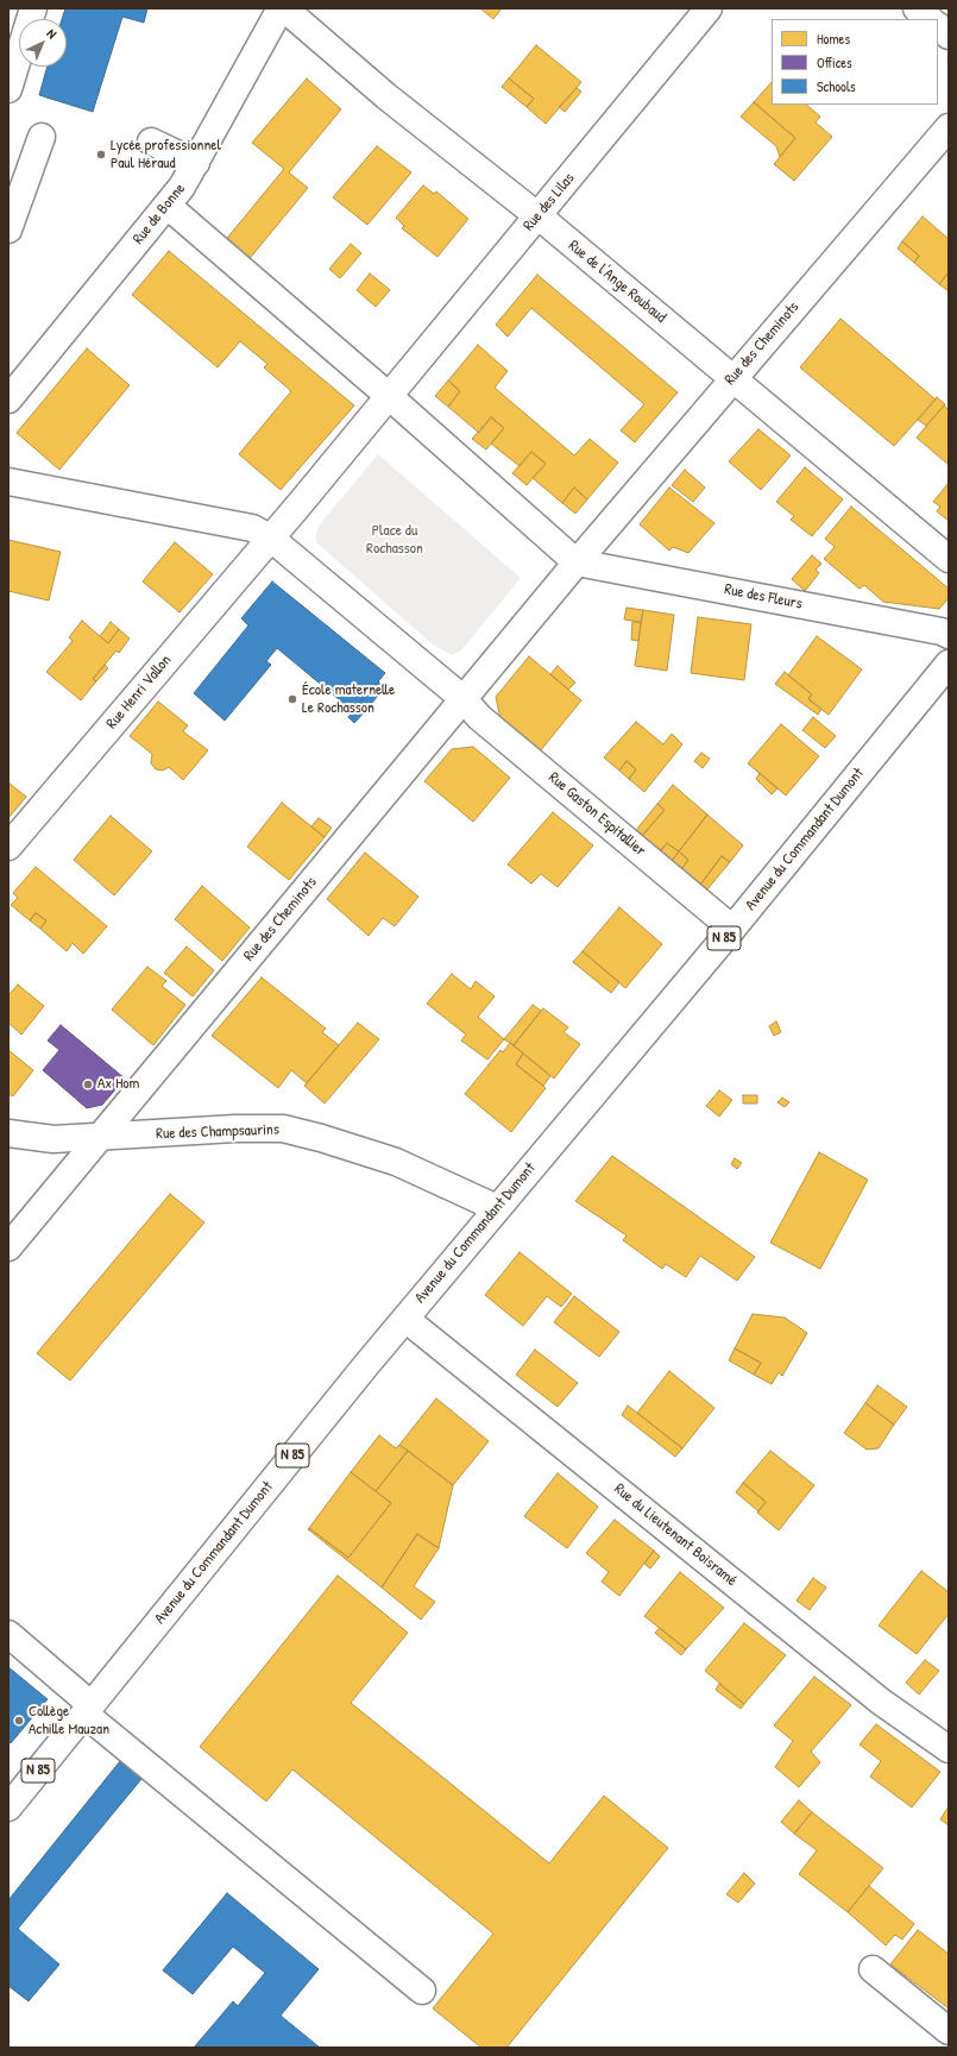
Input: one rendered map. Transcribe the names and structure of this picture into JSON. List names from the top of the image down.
{
  "streets": {
    "street": [
      "Rue des Lilas",
      "Rue de Bonne",
      "Rue de l'Ange Roubaud",
      "Rue des Cheminots",
      "Rue des Fleurs",
      "Rue Henri Vallon",
      "Rue Gaston Espitallier",
      "Avenue du Commandant Dumont",
      "N 85",
      "Rue des Champsaurins",
      "Rue du Lieutenant Boisramé"
    ]
  },
  "crossings": [
    ["Rue des Lilas", "Rue de l'Ange Roubaud"],
    ["Rue de Bonne", "Rue de l'Ange Roubaud"],
    ["Rue de l'Ange Roubaud", "Rue des Cheminots"],
    ["Rue des Cheminots", "Rue des Fleurs"],
    ["Rue des Cheminots", "Rue Gaston Espitallier"],
    ["Rue des Cheminots", "Rue des Champsaurins"],
    ["Rue Gaston Espitallier", "Avenue du Commandant Dumont"],
    ["Avenue du Commandant Dumont", "Rue des Champsaurins"],
    ["Avenue du Commandant Dumont", "Rue du Lieutenant Boisramé"]
  ],
  "parks": ["Place du Rochasson"],
  "places": [
    "Lycée professionnel Paul Héraud",
    "École maternelle Le Rochasson",
    "Ax Hom",
    "Collège Achille Mauzan"
  ],
  "legend": ["Homes", "Offices", "Schools"],
  "north": "top right"
}
